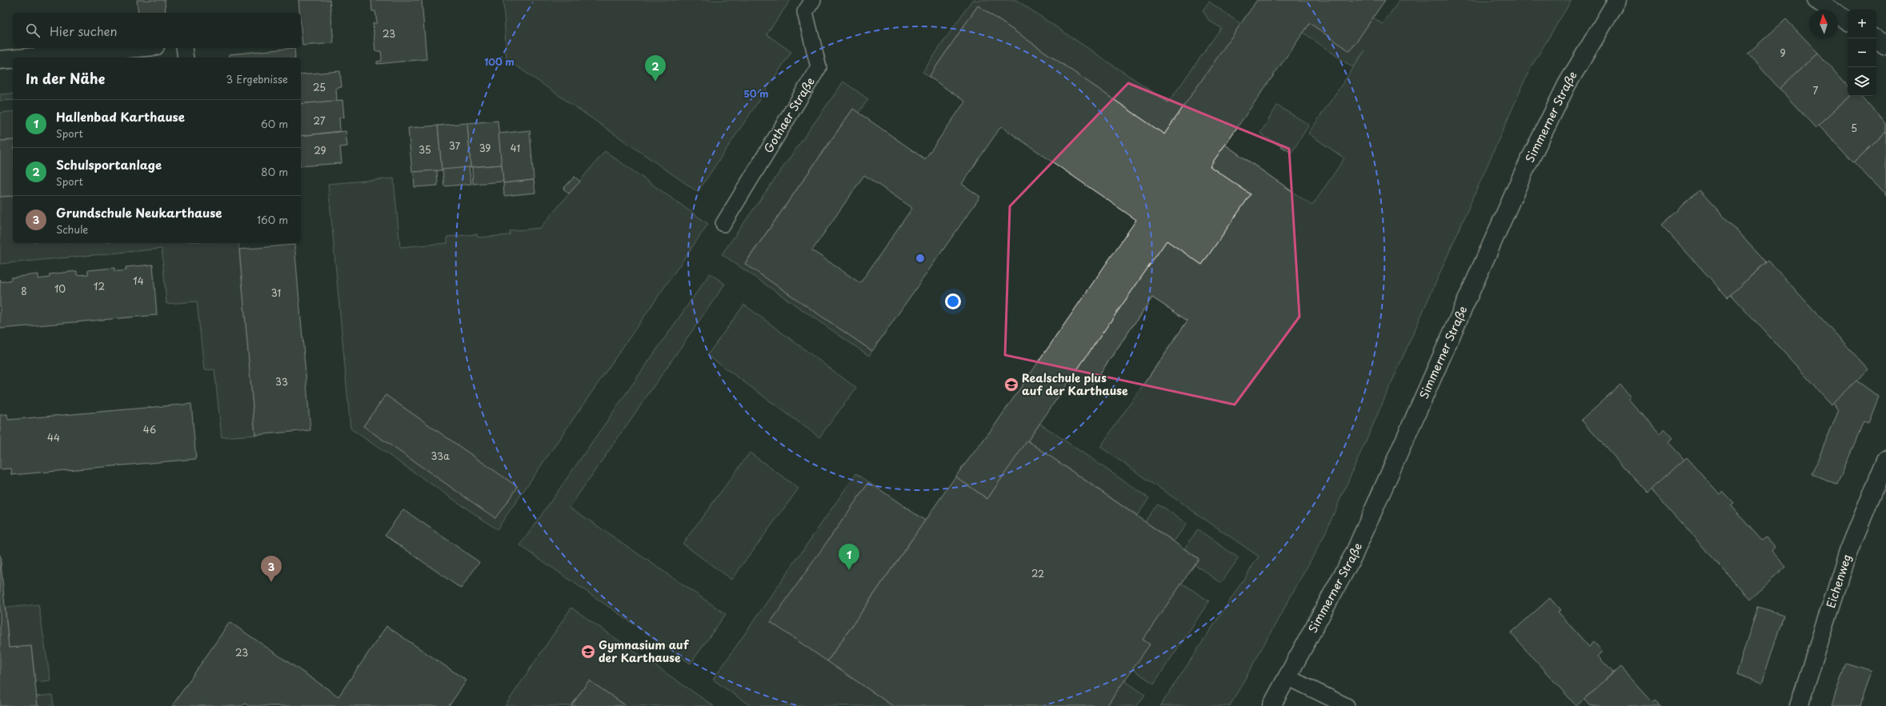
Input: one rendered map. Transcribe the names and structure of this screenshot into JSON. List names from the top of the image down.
{
  "streets": {
    "street": ["Simmerner Straße", "Eichenweg"],
    "lane": ["Gothaer Straße"]
  },
  "places": {
    "school or university": ["Realschule plus auf der Karthause", "Gymnasium auf der Karthause"]
  },
  "house_numbers": [
    "23",
    "9",
    "25",
    "7",
    "27",
    "5",
    "37",
    "39",
    "41",
    "35",
    "29",
    "14",
    "12",
    "10",
    "8",
    "31",
    "33",
    "46",
    "44",
    "33a",
    "22",
    "23"
  ],
  "north": "top",
  "page": {
    "map_buttons": ["+", "−"],
    "search": "Hier suchen",
    "pins": ["2", "1", "3"],
    "heading": ["In der Nähe", "3 Ergebnisse"],
    "list": [
      {
        "mark": "1",
        "name": "Hallenbad Karthause",
        "note": "Sport",
        "value": "60 m"
      },
      {
        "mark": "2",
        "name": "Schulsportanlage",
        "note": "Sport",
        "value": "80 m"
      },
      {
        "mark": "3",
        "name": "Grundschule Neukarthause",
        "note": "Schule",
        "value": "160 m"
      }
    ]
  },
  "rings": ["100 m", "50 m"]
}
